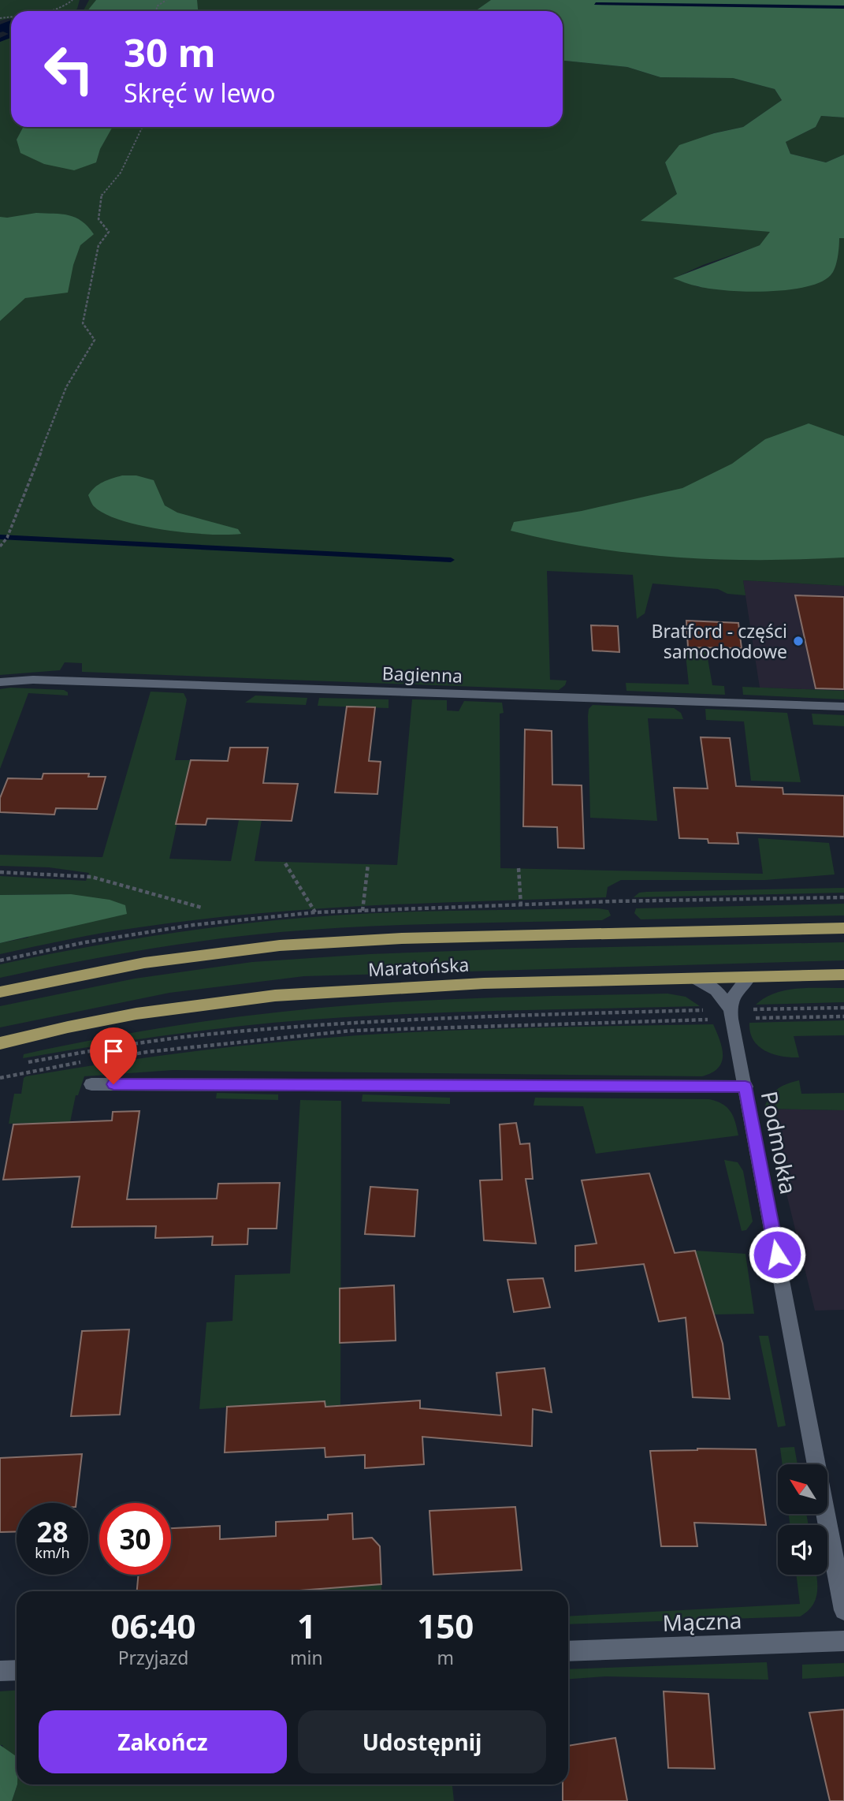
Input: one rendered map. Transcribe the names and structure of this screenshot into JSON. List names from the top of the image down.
{
  "streets": {
    "main road": ["Maratońska"],
    "street": ["Bagienna", "Podmokła", "Mączna"]
  },
  "crossings": [
    ["Maratońska", "Podmokła"]
  ],
  "places": ["Bratford - części samochodowe"],
  "north": "top left",
  "page": {
    "turn": ["30 m", "Skręć w lewo"],
    "speed": "28 km/h",
    "limit": "30",
    "eta": [
      "06:40",
      "Przyjazd",
      "1",
      "min",
      "150",
      "m"
    ],
    "buttons": ["Zakończ", "Udostępnij"]
  }
}
